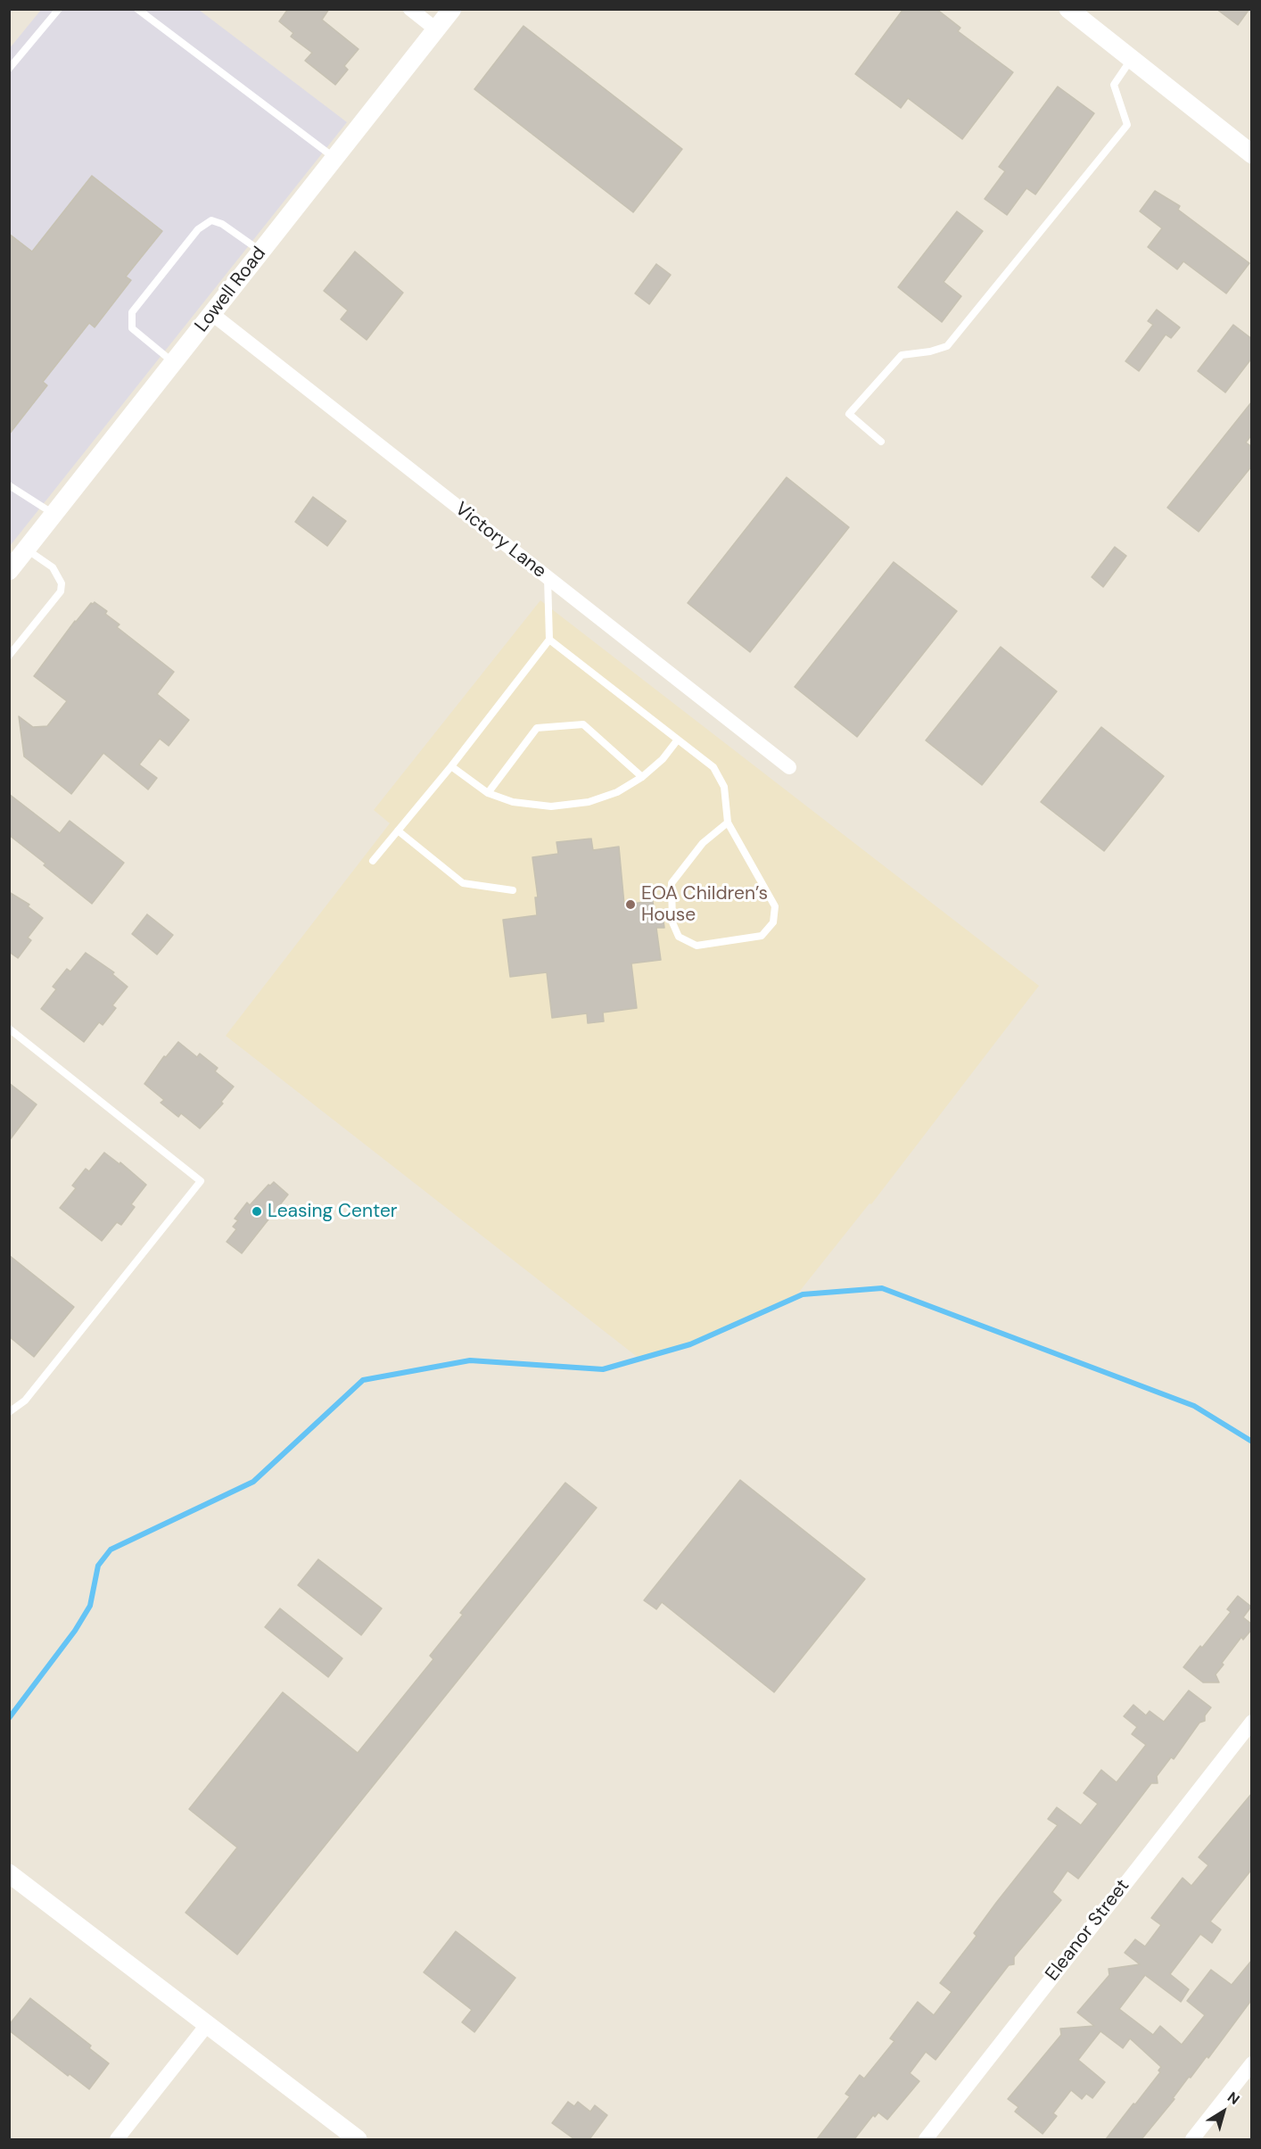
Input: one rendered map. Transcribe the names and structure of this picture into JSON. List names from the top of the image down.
{
  "streets": {
    "street": ["Lowell Road", "Victory Lane", "Eleanor Street"]
  },
  "crossings": [
    ["Lowell Road", "Victory Lane"]
  ],
  "places": ["EOA Children’s House", "Leasing Center"],
  "north": "top right"
}
